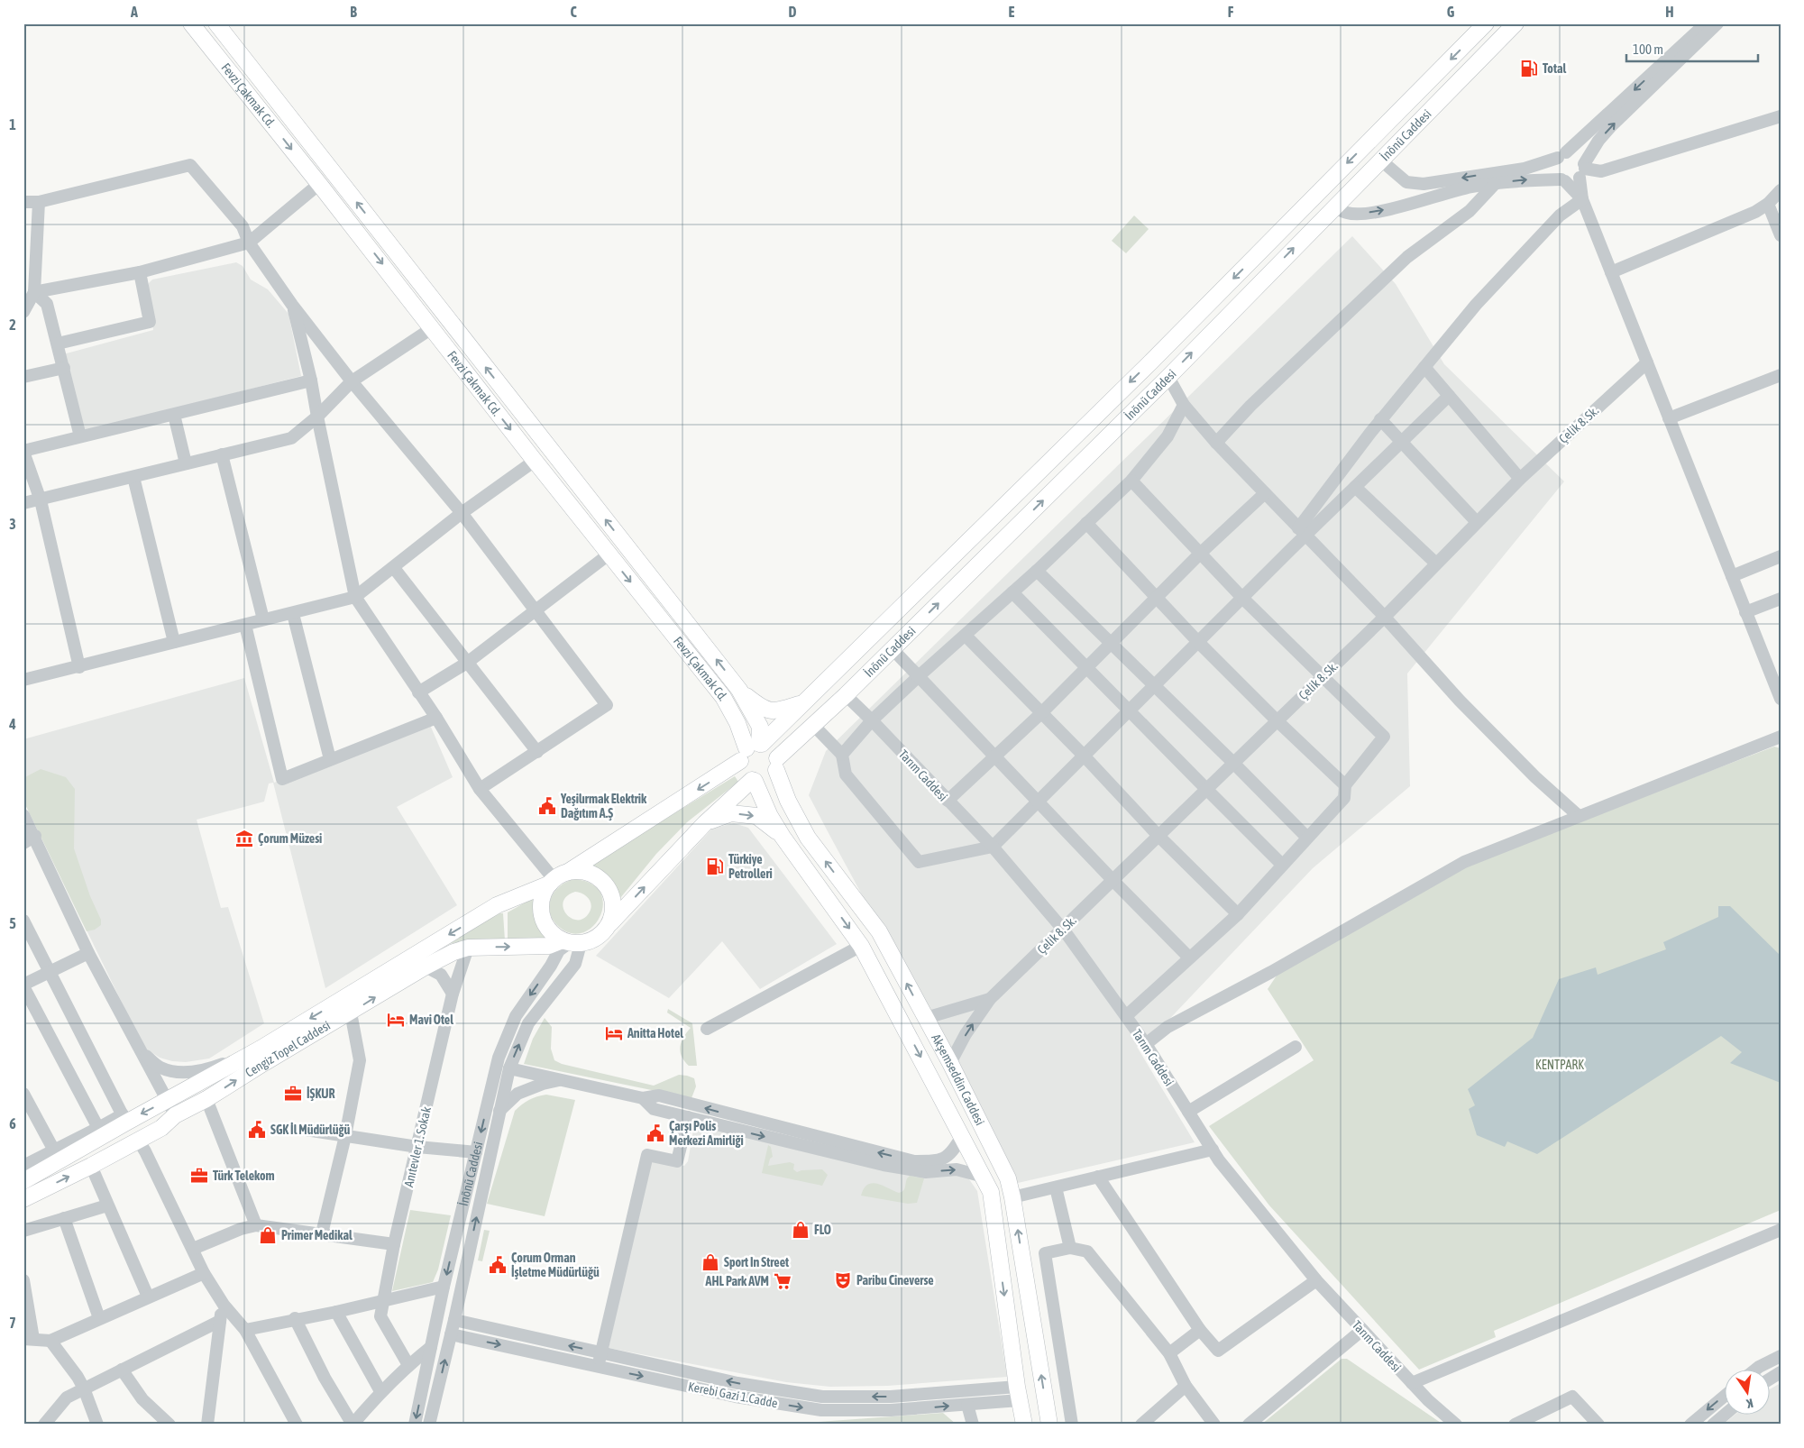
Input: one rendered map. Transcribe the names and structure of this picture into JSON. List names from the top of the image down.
{
  "streets": {
    "main road": [
      "Fevzi Çakmak Cd.",
      "İnönü Caddesi",
      "Cengiz Topel Caddesi",
      "Akşemseddin Caddesi"
    ],
    "street": [
      "Çelik 8. Sk.",
      "Tarım Caddesi",
      "Anıtevler 1. Sokak",
      "Kerebi Gazi 1.Cadde"
    ]
  },
  "crossings": [
    ["Fevzi Çakmak Cd.", "İnönü Caddesi"],
    ["Fevzi Çakmak Cd.", "Akşemseddin Caddesi"],
    ["İnönü Caddesi", "Tarım Caddesi"],
    ["İnönü Caddesi", "Cengiz Topel Caddesi"],
    ["İnönü Caddesi", "Akşemseddin Caddesi"],
    ["İnönü Caddesi", "Kerebi Gazi 1.Cadde"],
    ["Çelik 8. Sk.", "Tarım Caddesi"],
    ["Çelik 8. Sk.", "Akşemseddin Caddesi"],
    ["Cengiz Topel Caddesi", "Anıtevler 1. Sokak"],
    ["Akşemseddin Caddesi", "Kerebi Gazi 1.Cadde"]
  ],
  "parks": ["KENTPARK"],
  "places": {
    "fuel station": ["Total", "Türkiye Petrolleri"],
    "public building": [
      "Yeşilırmak Elektrik Dağıtım A.Ş",
      "SGK İl Müdürlüğü",
      "Çarşı Polis Merkezi Amirliği",
      "Çorum Orman İşletme Müdürlüğü"
    ],
    "museum": ["Çorum Müzesi"],
    "hotel": ["Mavi Otel", "Anitta Hotel"],
    "office": ["İŞKUR", "Türk Telekom"],
    "shop": ["FLO", "Primer Medikal", "Sport In Street"],
    "theatre": ["Paribu Cineverse"],
    "supermarket": ["AHL Park AVM"]
  },
  "scale_bar": "100 m",
  "north": "bottom",
  "grid": {
    "columns": [
      "A",
      "B",
      "C",
      "D",
      "E",
      "F",
      "G",
      "H"
    ],
    "rows": [
      "1",
      "2",
      "3",
      "4",
      "5",
      "6",
      "7"
    ]
  }
}
